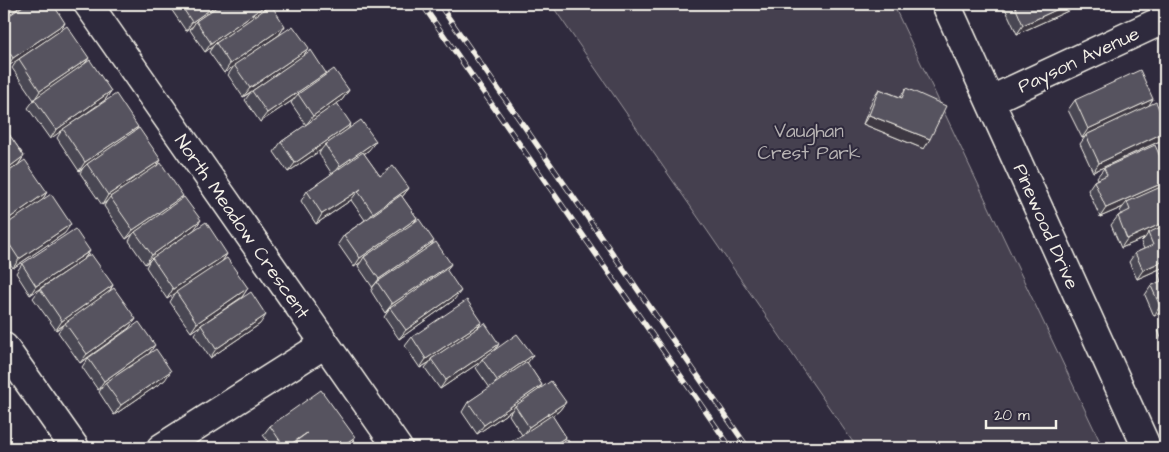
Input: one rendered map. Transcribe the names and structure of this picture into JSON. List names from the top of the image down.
{
  "streets": {
    "street": ["Payson Avenue", "North Meadow Crescent", "Pinewood Drive"]
  },
  "crossings": [
    ["Payson Avenue", "Pinewood Drive"]
  ],
  "parks": ["Vaughan Crest Park"],
  "scale_bar": "20 m"
}
